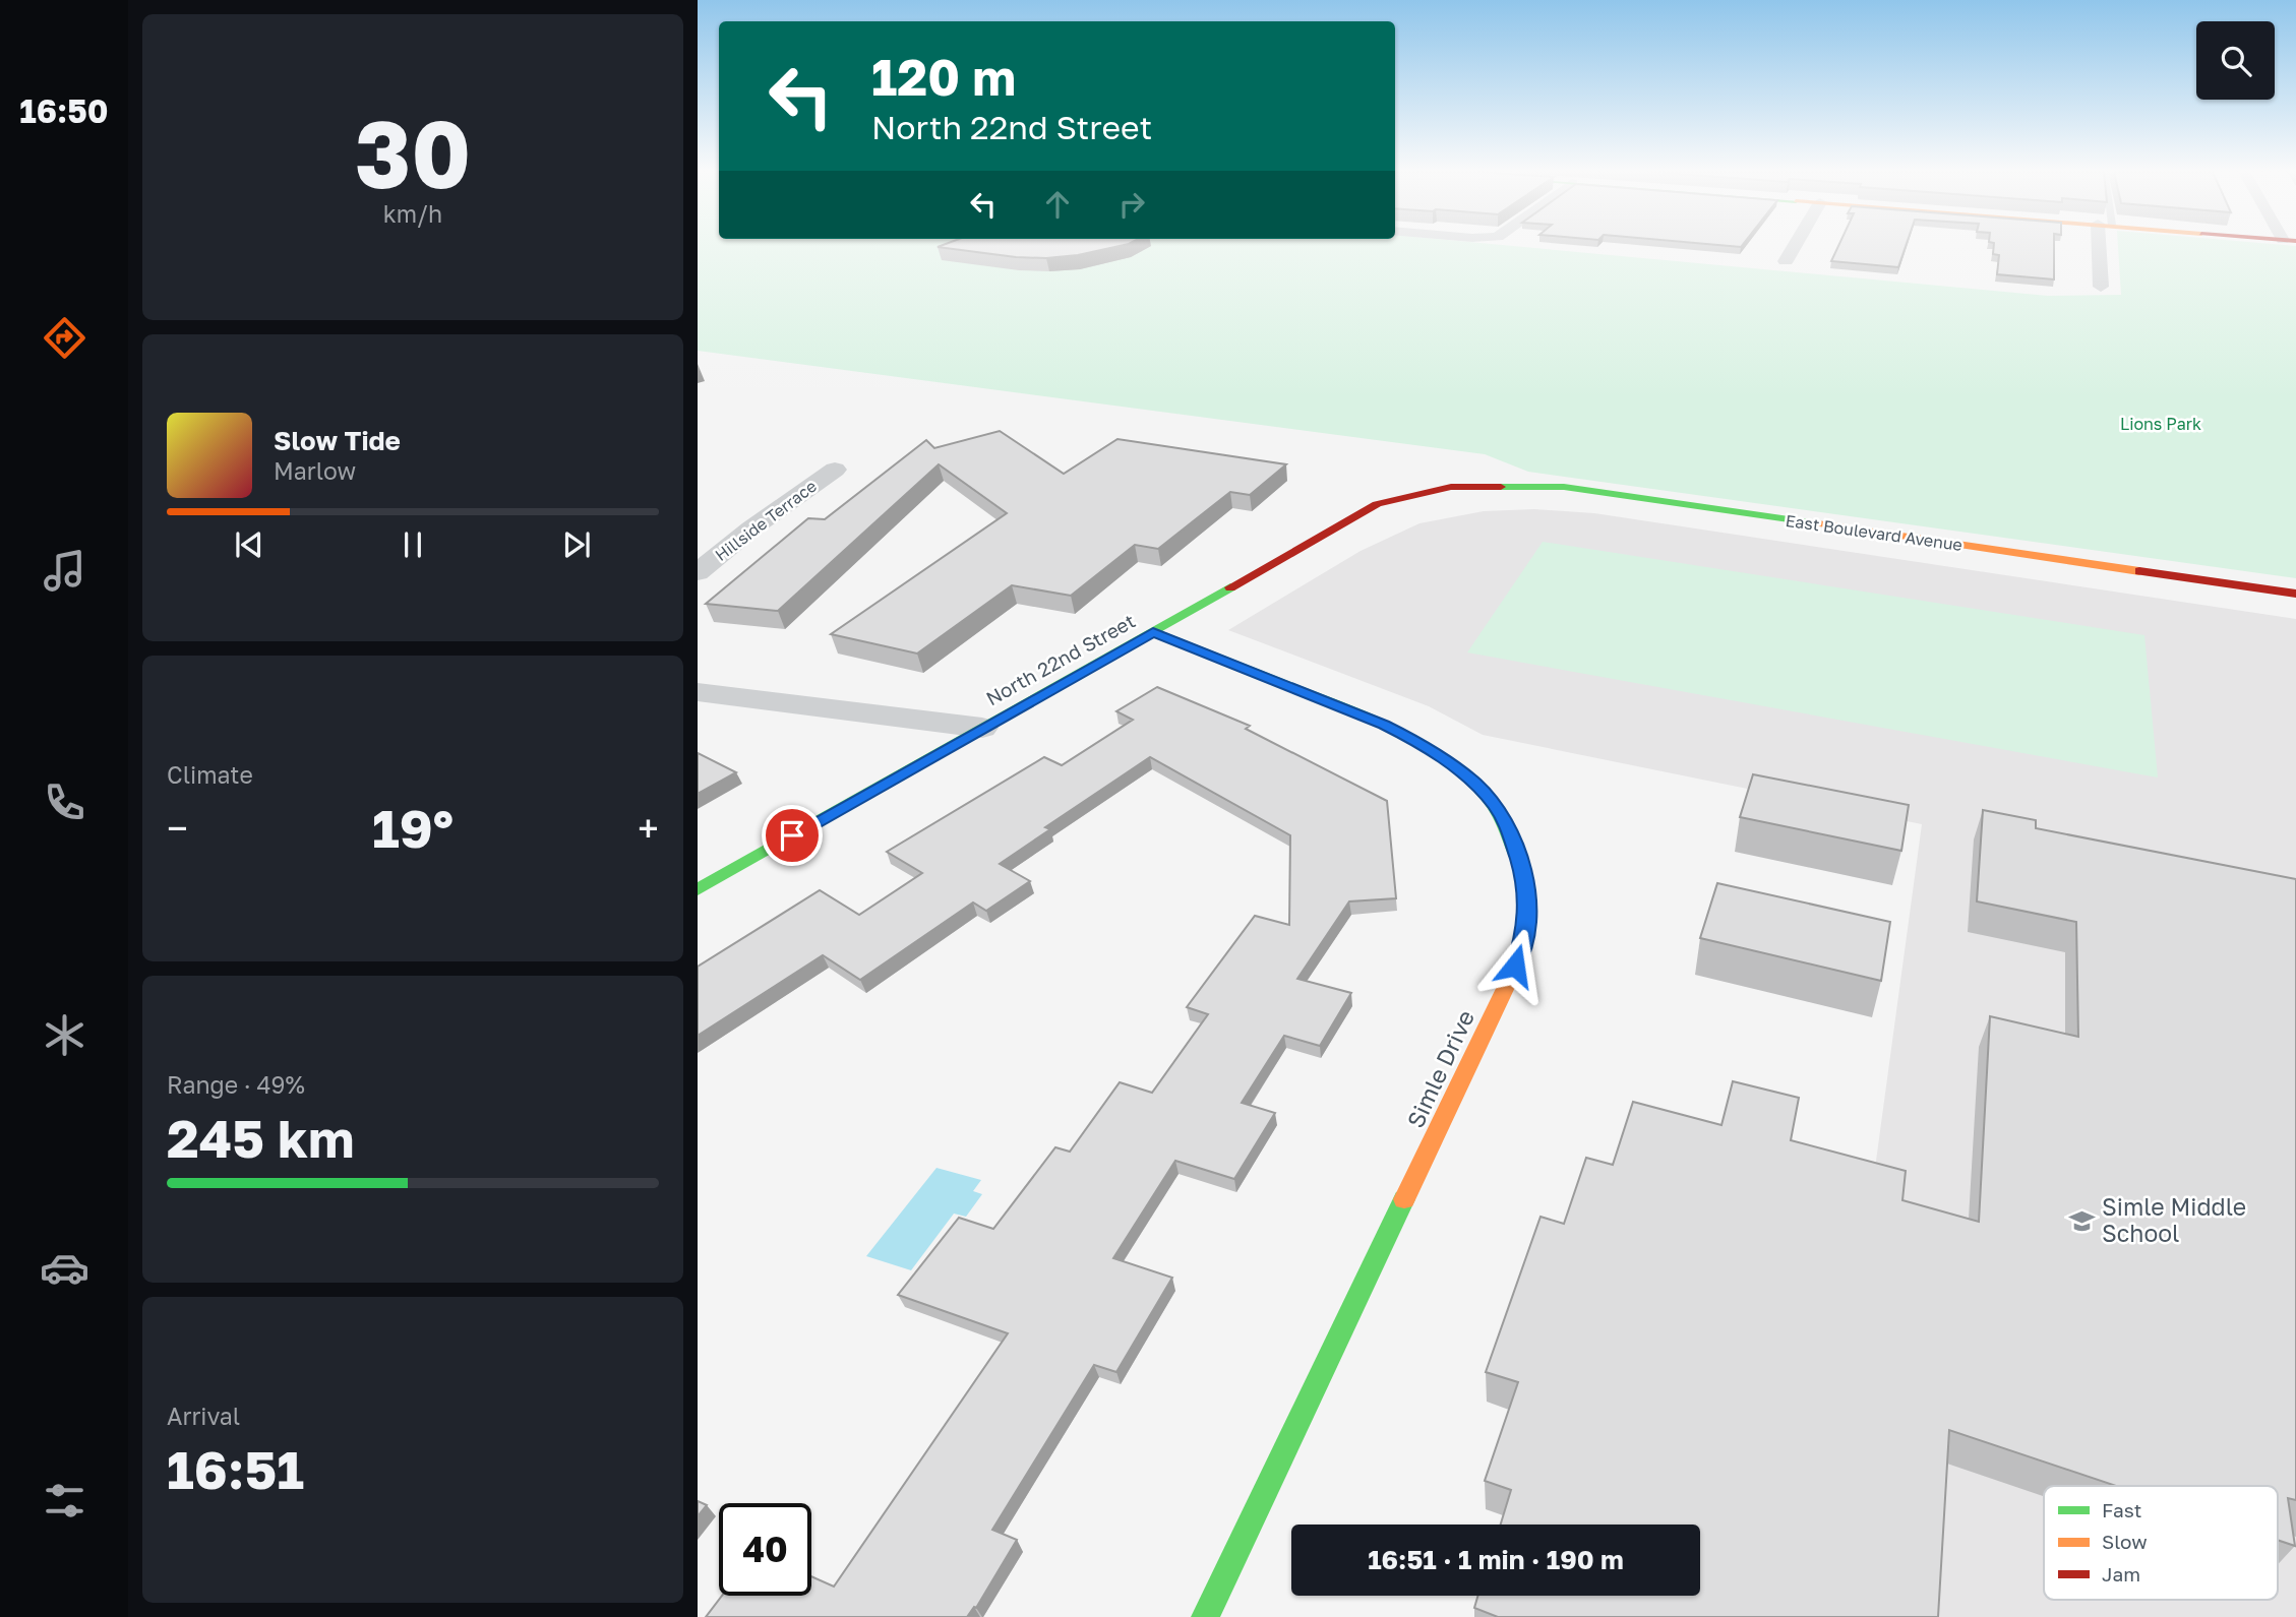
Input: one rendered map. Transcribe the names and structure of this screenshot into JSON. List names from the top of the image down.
{
  "streets": {
    "street": [
      "Hillside Terrace",
      "East Boulevard Avenue",
      "North 22nd Street",
      "Simle Drive"
    ]
  },
  "crossings": [
    ["East Boulevard Avenue", "North 22nd Street"],
    ["North 22nd Street", "Simle Drive"]
  ],
  "parks": ["Lions Park"],
  "places": {
    "school or university": ["Simle Middle School"]
  },
  "legend": ["Fast", "Slow", "Jam"],
  "page": {
    "tabs": "16:50",
    "tile": [
      ["30", "km/h"],
      "Climate",
      ["Range · 49%", "245 km"],
      ["Arrival", "16:51"]
    ],
    "turn": ["120 m", "North 22nd Street"],
    "song": ["Slow Tide", "Marlow"],
    "heat": ["−", "19°", "+"],
    "limit": "40",
    "trip": "16:51 · 1 min · 190 m"
  }
}
